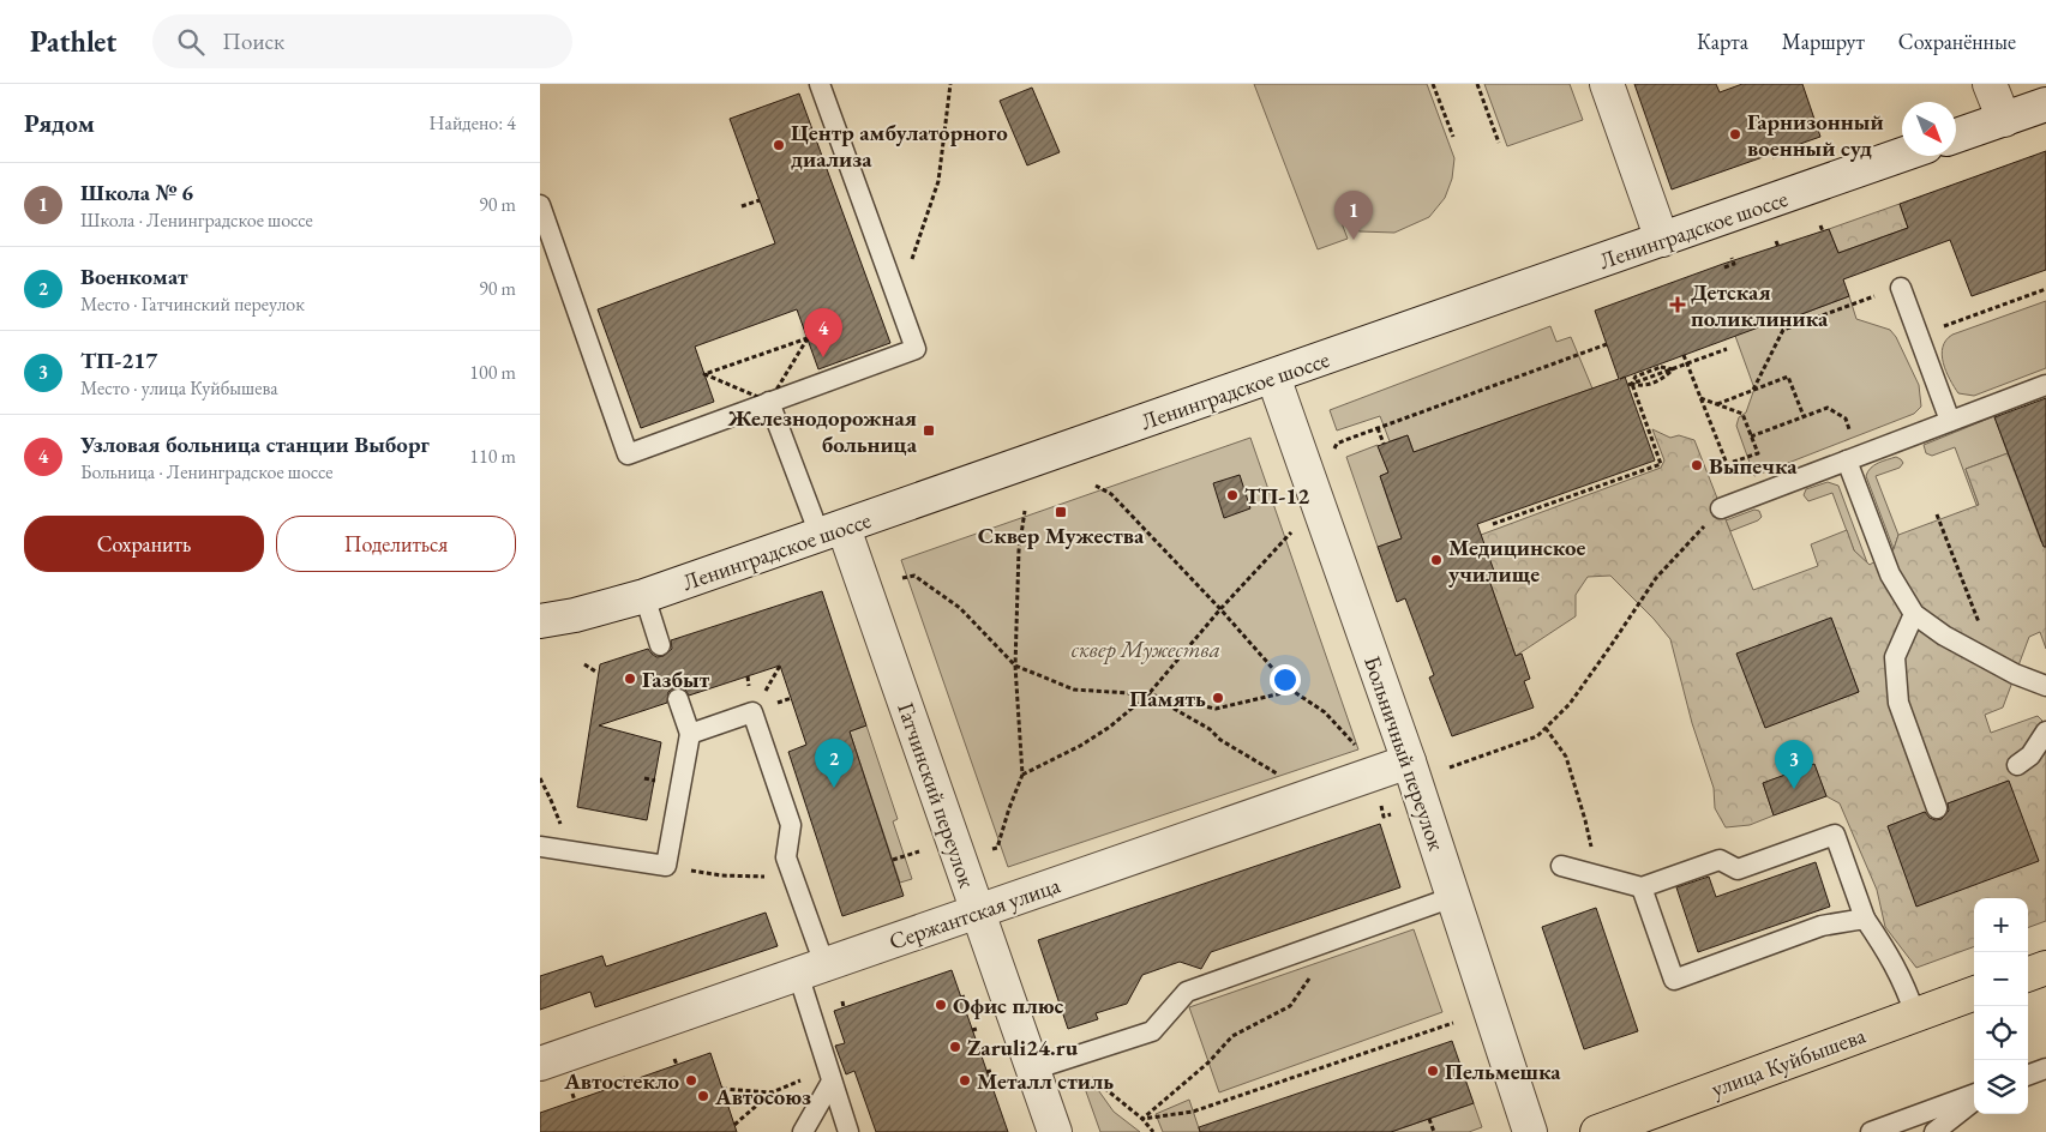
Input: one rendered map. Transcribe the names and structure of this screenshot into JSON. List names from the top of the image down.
{
  "streets": {
    "main road": ["улица Куйбышева"],
    "street": [
      "Ленинградское шоссе",
      "Больничный переулок",
      "Гатчинский переулок",
      "Сержантская улица"
    ]
  },
  "crossings": [
    ["Ленинградское шоссе", "Больничный переулок"],
    ["Ленинградское шоссе", "Гатчинский переулок"],
    ["Больничный переулок", "Сержантская улица"],
    ["Гатчинский переулок", "Сержантская улица"]
  ],
  "parks": ["сквер Мужества"],
  "places": {
    "other": [
      "Гарнизонный военный суд",
      "Центр амбулаторного диализа",
      "Выпечка",
      "ТП-12",
      "Медицинское училище",
      "Газбыт",
      "Память",
      "Офис плюс",
      "Zaruli24.ru",
      "Пельмешка",
      "Автостекло",
      "Металл стиль",
      "Автосоюз"
    ],
    "health": ["Детская поликлиника"],
    "transit": ["Железнодорожная больница", "Сквер Мужества"]
  },
  "north": "bottom right",
  "page": {
    "header": "Pathlet",
    "search": "Поиск",
    "nav": ["Карта", "Маршрут", "Сохранённые"],
    "heading": ["Рядом", "Найдено: 4"],
    "list": [
      {
        "mark": "1",
        "name": "Школа № 6",
        "note": "Школа · Ленинградское шоссе",
        "value": "90 m"
      },
      {
        "mark": "2",
        "name": "Военкомат",
        "note": "Место · Гатчинский переулок",
        "value": "90 m"
      },
      {
        "mark": "3",
        "name": "ТП-217",
        "note": "Место · улица Куйбышева",
        "value": "100 m"
      },
      {
        "mark": "4",
        "name": "Узловая больница станции Выборг",
        "note": "Больница · Ленинградское шоссе",
        "value": "110 m"
      }
    ],
    "pins": [
      "1",
      "4",
      "2",
      "3"
    ],
    "buttons": ["Сохранить", "Поделиться"],
    "map_buttons": ["+", "−"]
  }
}
